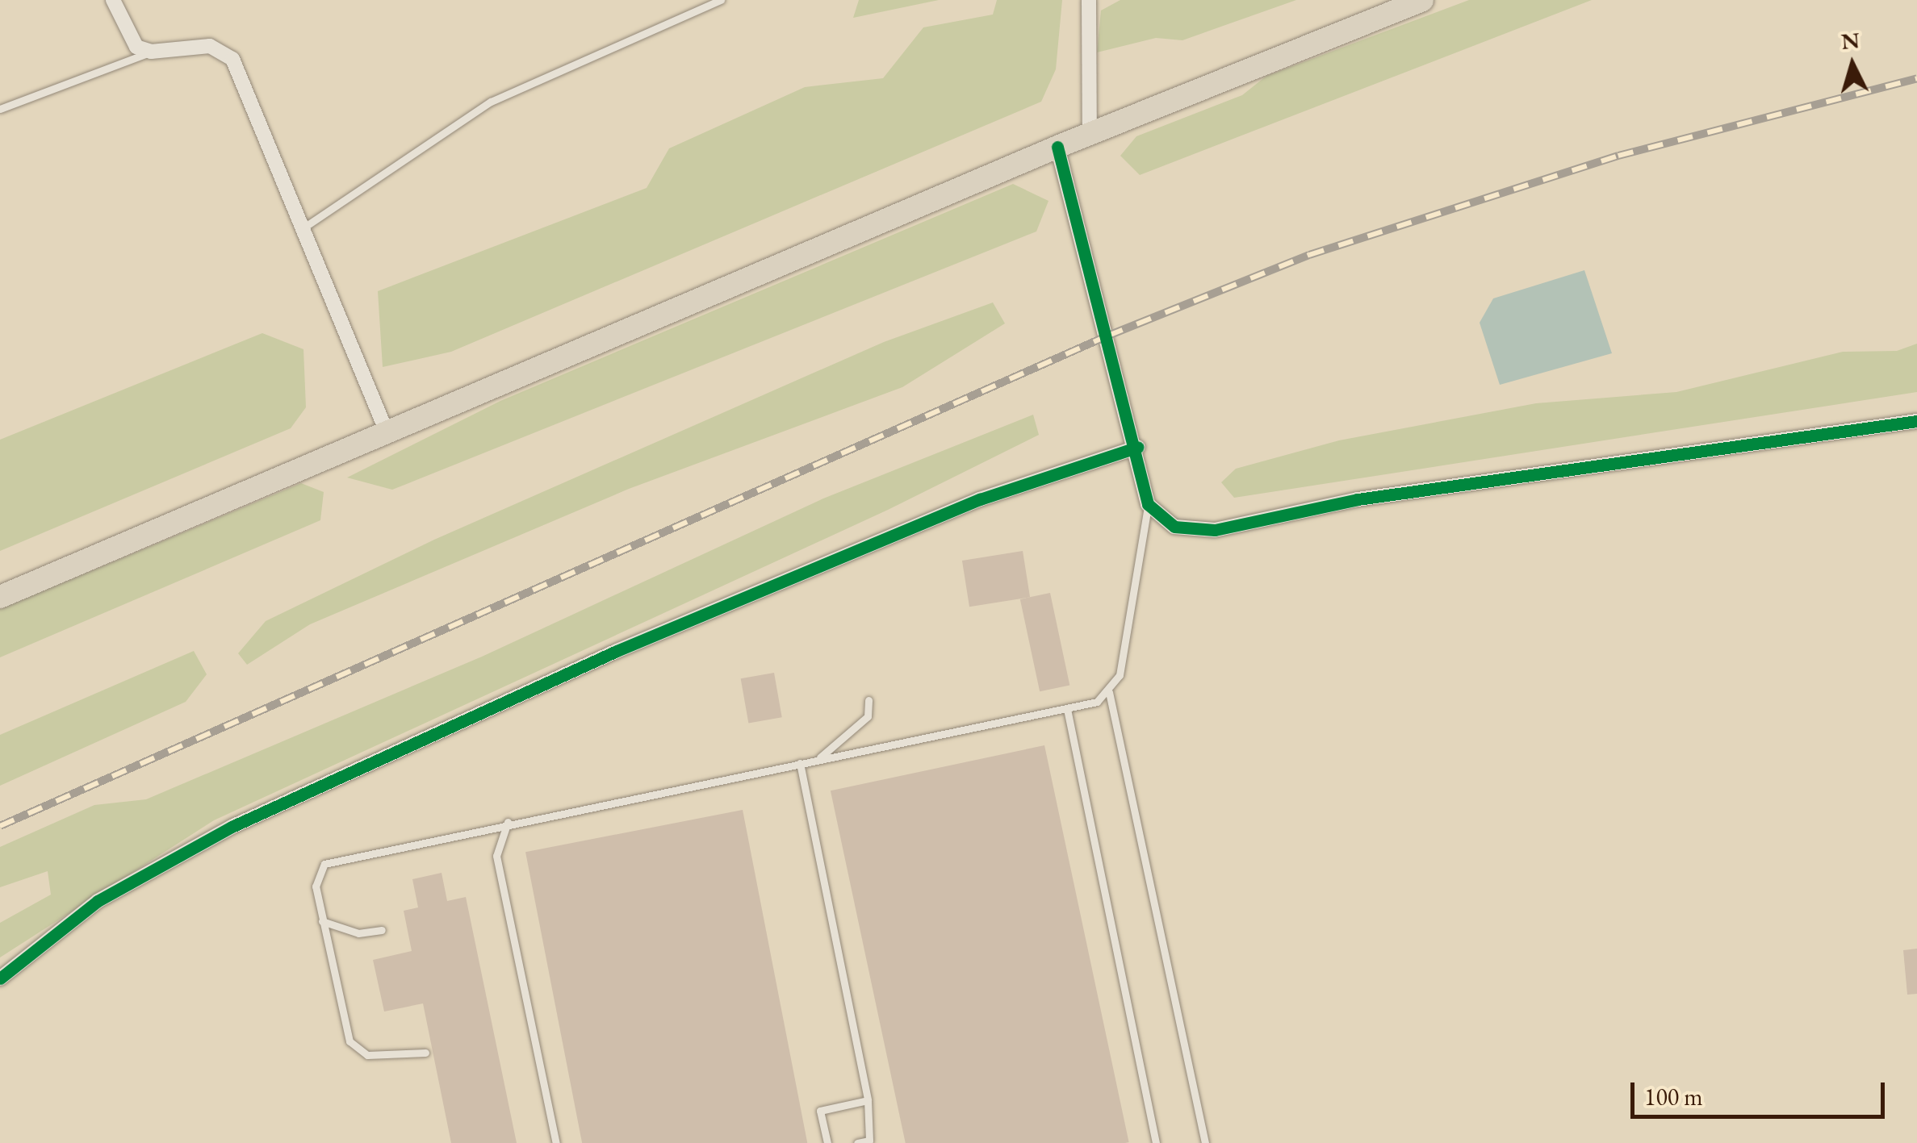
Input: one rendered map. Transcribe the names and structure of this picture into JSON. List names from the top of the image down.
{
  "scale_bar": "100 m",
  "north": "top"
}
